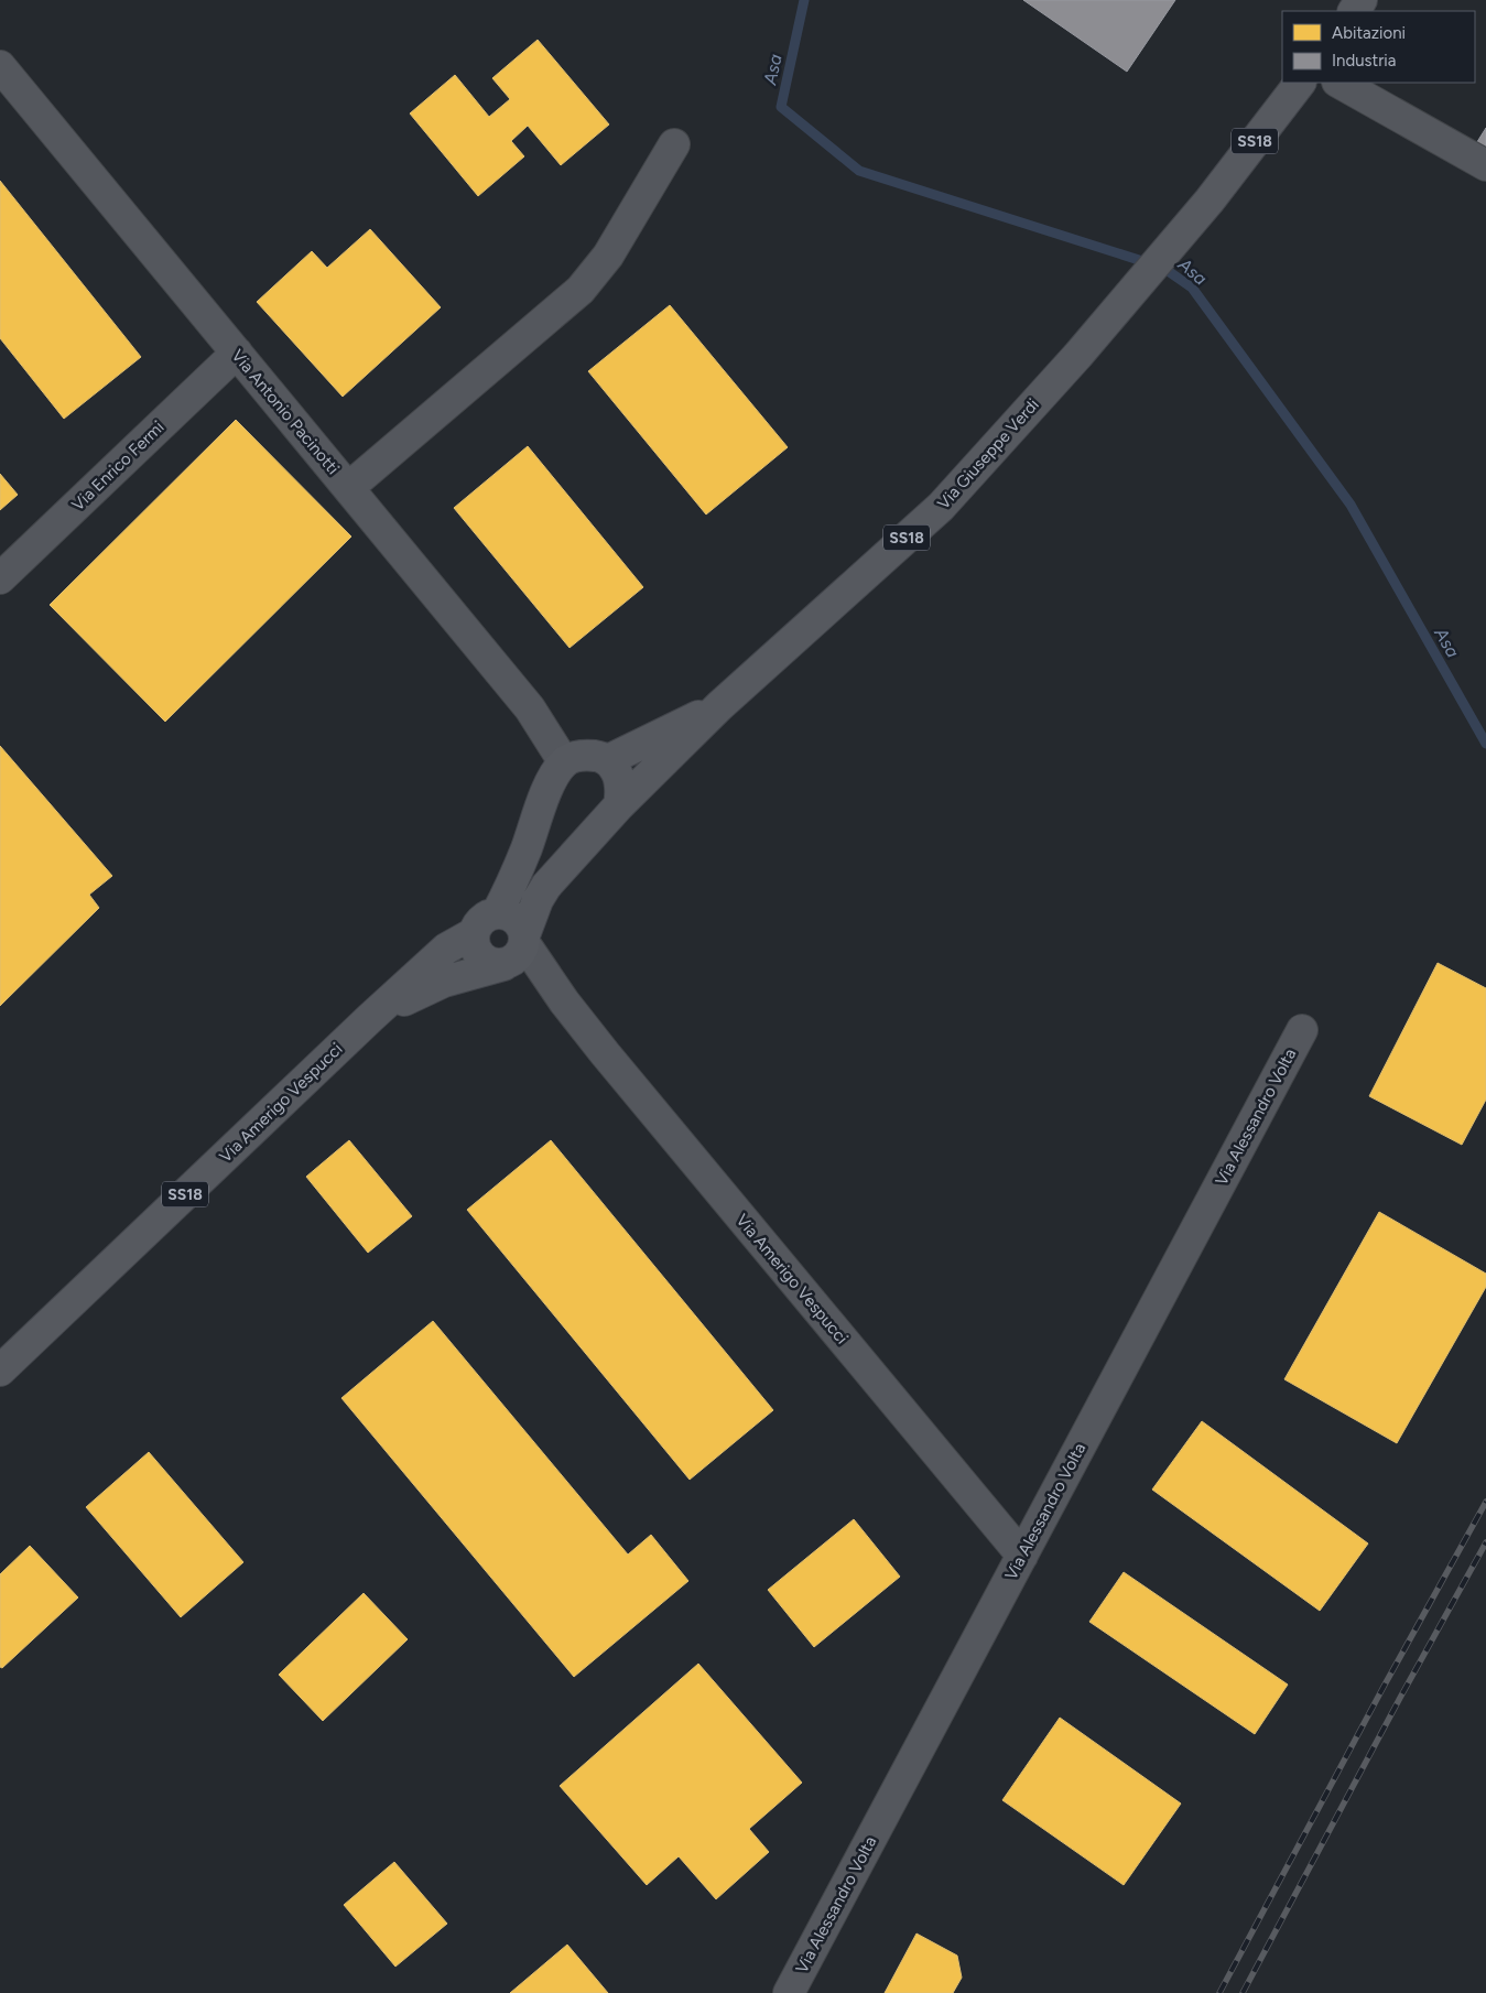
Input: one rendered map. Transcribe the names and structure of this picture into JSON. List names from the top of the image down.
{
  "streets": {
    "main road": ["SS18", "Via Giuseppe Verdi", "Via Amerigo Vespucci"],
    "street": ["Via Antonio Pacinotti", "Via Enrico Fermi", "Via Alessandro Volta"]
  },
  "crossings": [
    ["SS18", "Via Antonio Pacinotti"],
    ["SS18", "Via Giuseppe Verdi"],
    ["SS18", "Via Amerigo Vespucci"],
    ["Via Antonio Pacinotti", "Via Enrico Fermi"],
    ["Via Giuseppe Verdi", "Via Amerigo Vespucci"],
    ["Via Amerigo Vespucci", "Via Alessandro Volta"]
  ],
  "water": ["Asa"],
  "legend": ["Abitazioni", "Industria"]
}
